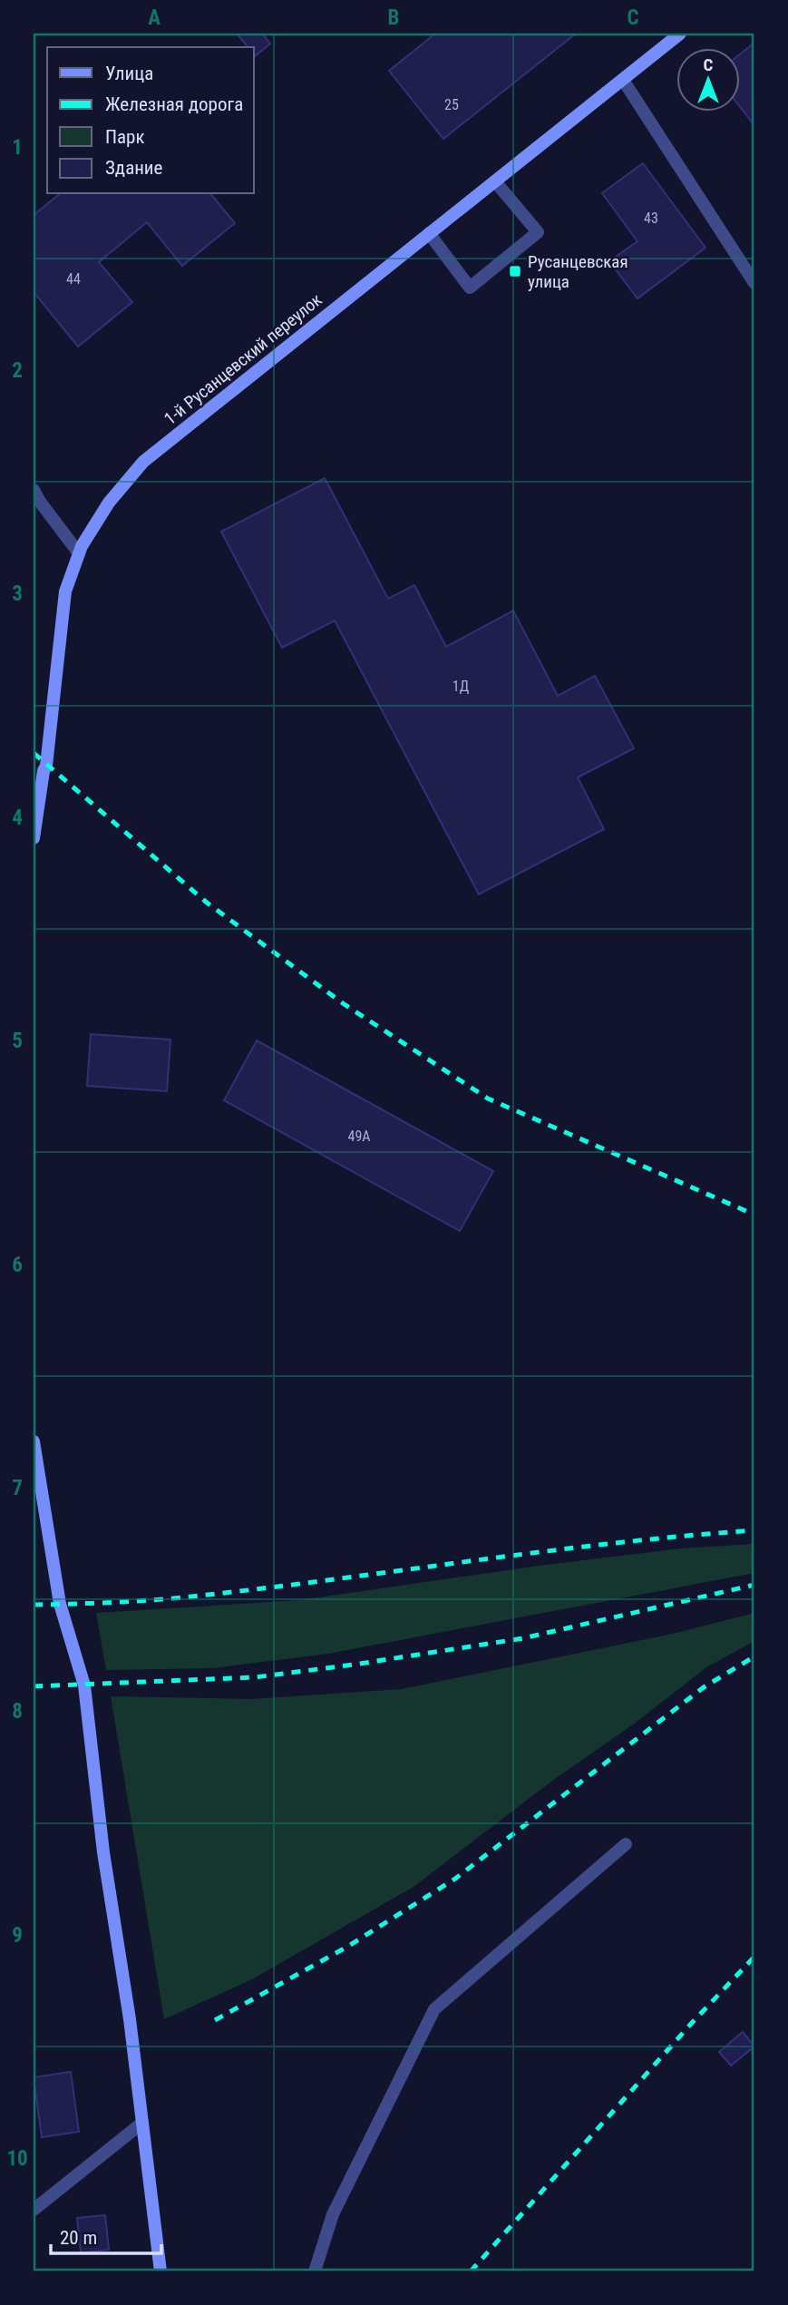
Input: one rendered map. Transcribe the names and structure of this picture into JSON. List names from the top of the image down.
{
  "streets": {
    "street": ["1-й Русанцевский переулок"]
  },
  "places": {
    "transit": ["Русанцевская улица"]
  },
  "house_numbers": [
    "25",
    "43",
    "44",
    "1Д",
    "49А"
  ],
  "legend": [
    "Улица",
    "Железная дорога",
    "Парк",
    "Здание"
  ],
  "scale_bar": "20 m",
  "north": "top",
  "grid": {
    "columns": ["A", "B", "C"],
    "rows": [
      "1",
      "2",
      "3",
      "4",
      "5",
      "6",
      "7",
      "8",
      "9",
      "10"
    ]
  }
}
